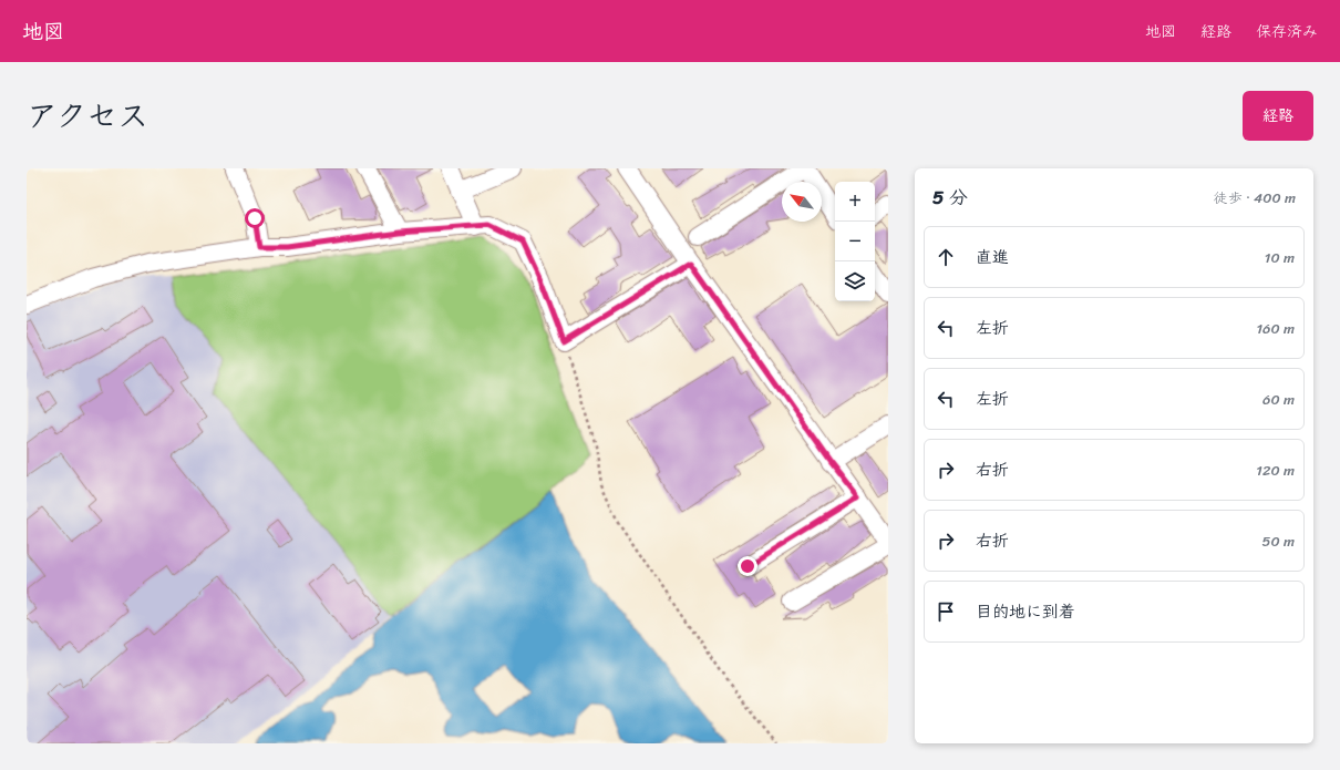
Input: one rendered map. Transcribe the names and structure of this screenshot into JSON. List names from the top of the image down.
{
  "north": "top left",
  "page": {
    "header": "地図",
    "nav": ["地図", "経路", "保存済み"],
    "title": "アクセス",
    "buttons": "経路",
    "heading": ["5 分", "徒歩 · 400 m"],
    "map_buttons": ["+", "−"],
    "list": [
      ["直進", "10 m"],
      ["左折", "160 m"],
      ["左折", "60 m"],
      ["右折", "120 m"],
      ["右折", "50 m"],
      "目的地に到着"
    ]
  }
}
